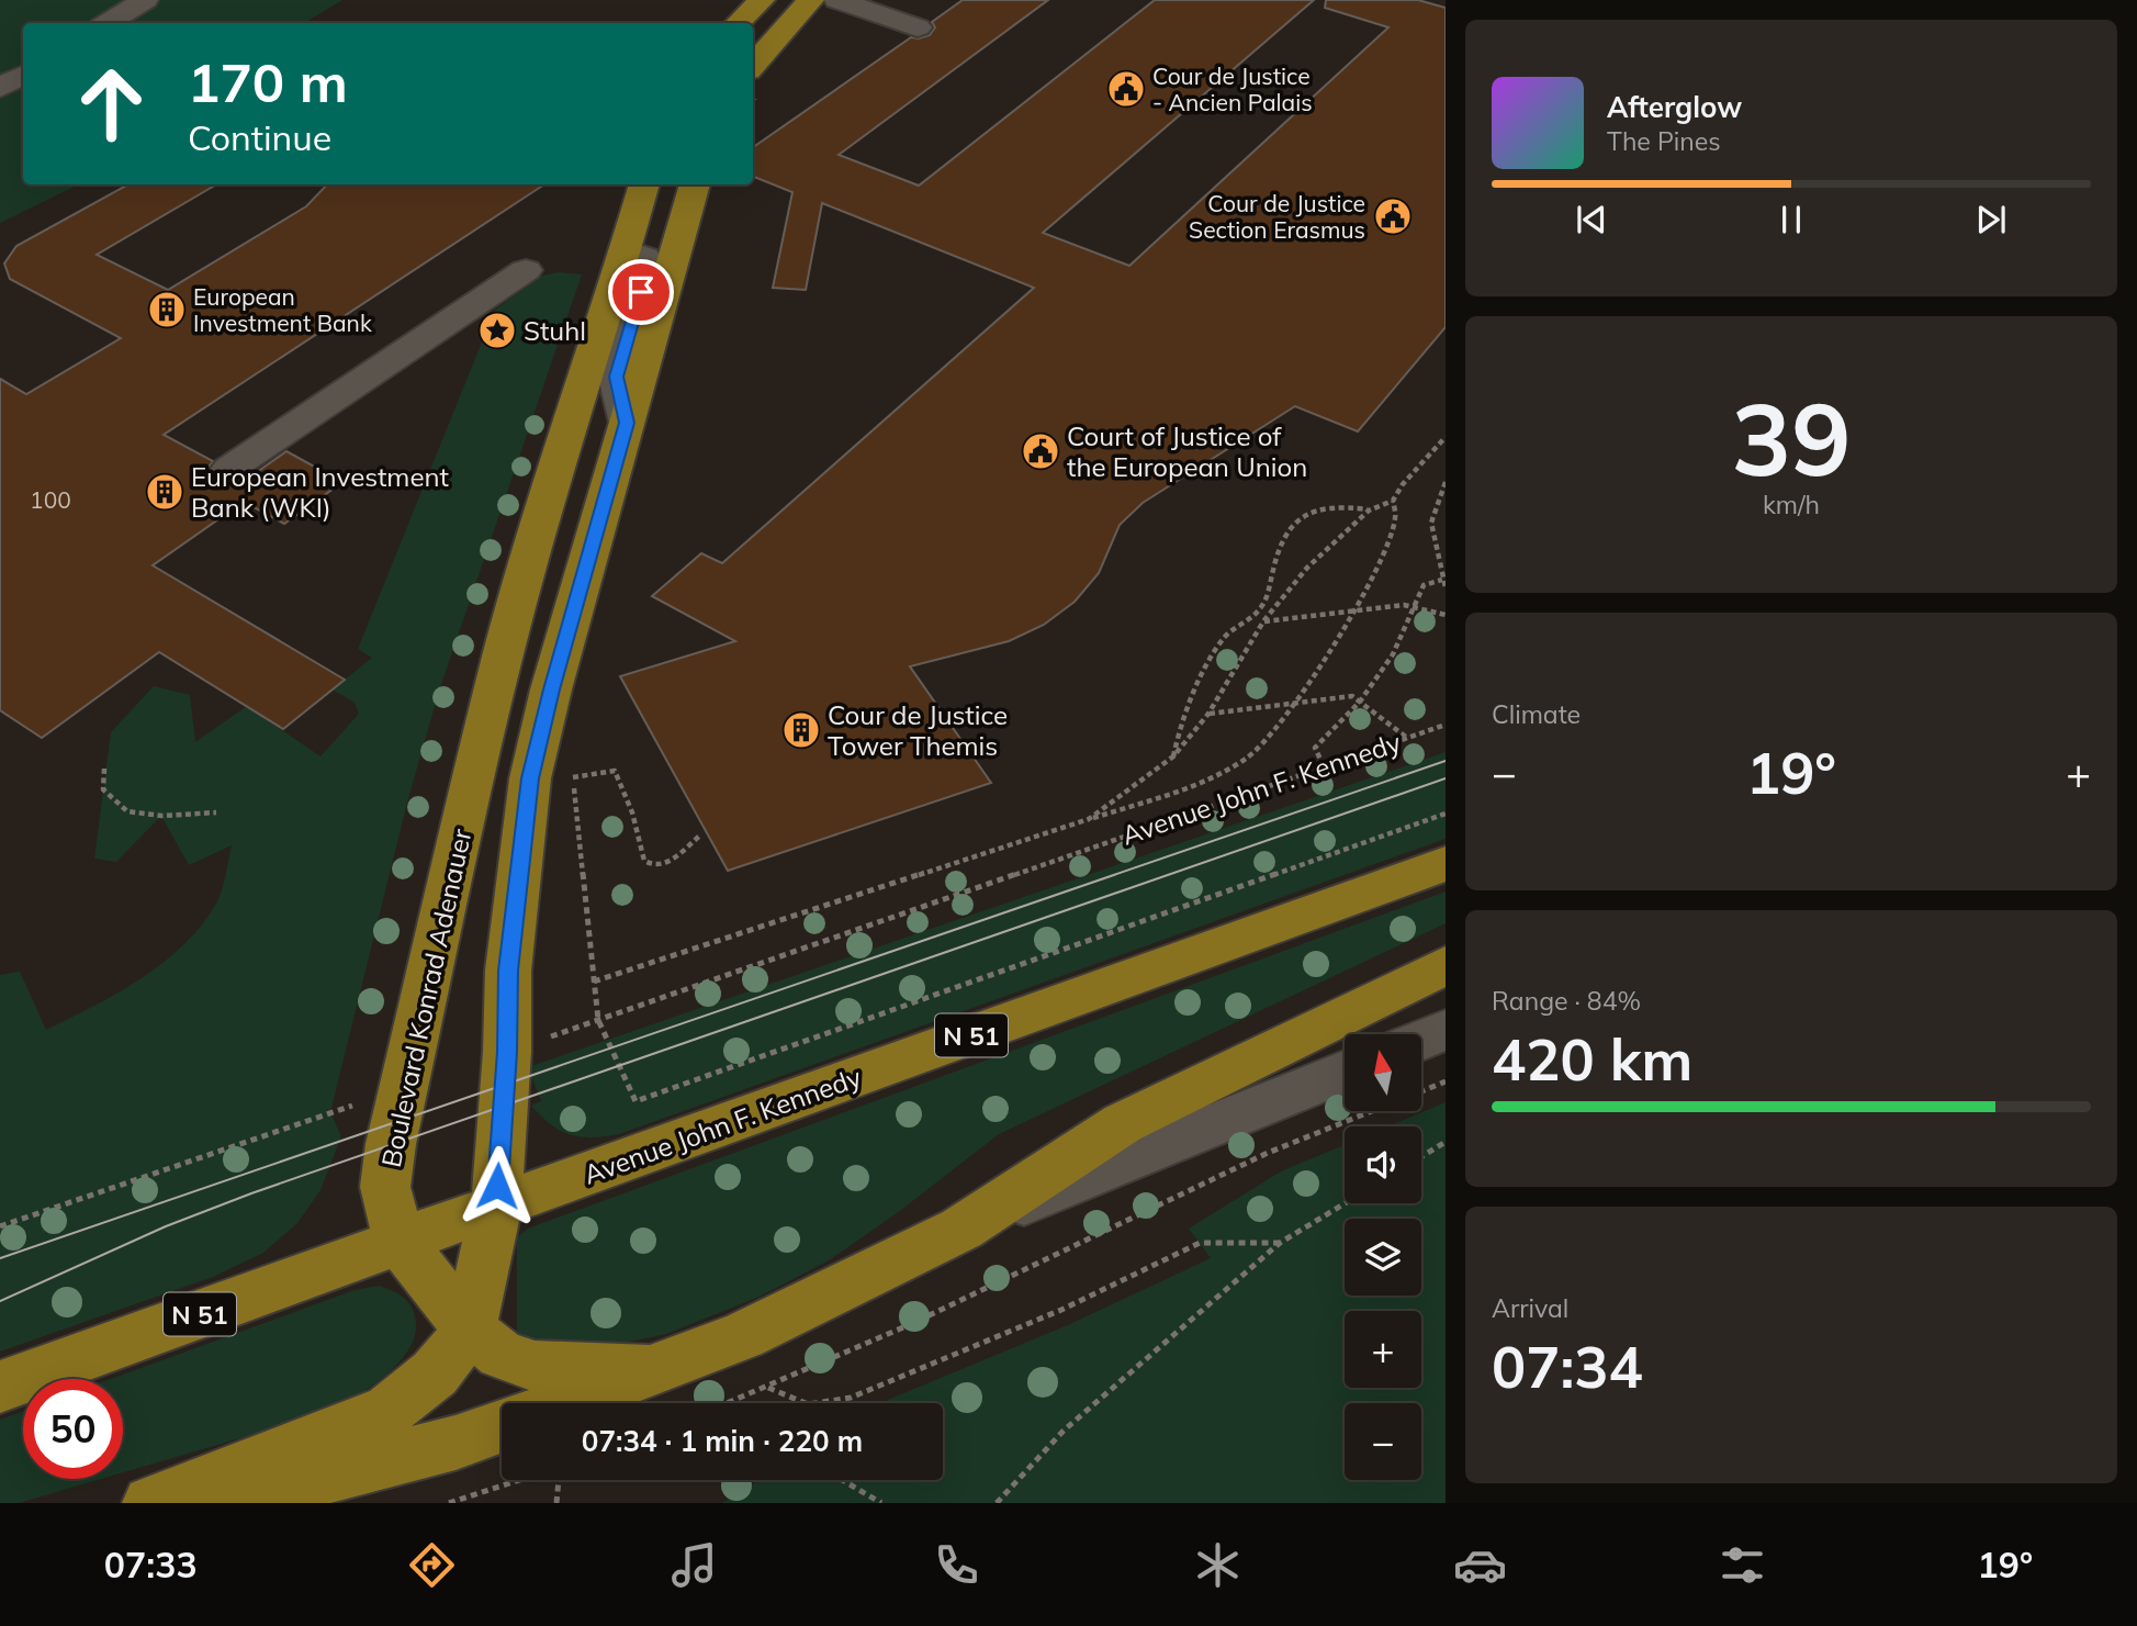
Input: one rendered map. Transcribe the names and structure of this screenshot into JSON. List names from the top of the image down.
{
  "streets": {
    "main road": ["Avenue John F. Kennedy", "Boulevard Konrad Adenauer", "N 51"]
  },
  "crossings": [
    ["Avenue John F. Kennedy", "Boulevard Konrad Adenauer"]
  ],
  "places": {
    "public building": ["Cour de Justice - Ancien Palais", "Cour de Justice Section Erasmus", "Court of Justice of the European Union"],
    "building": ["European Investment Bank", "European Investment Bank (WKI)", "Cour de Justice Tower Themis"],
    "place": ["Stuhl"]
  },
  "house_numbers": ["100"],
  "north": "top",
  "page": {
    "turn": ["170 m", "Continue"],
    "song": ["Afterglow", "The Pines"],
    "tile": [
      ["39", "km/h"],
      "Climate",
      ["Range · 84%", "420 km"],
      ["Arrival", "07:34"]
    ],
    "heat": ["−", "19°", "+"],
    "map_buttons": ["+", "−"],
    "limit": "50",
    "trip": "07:34 · 1 min · 220 m",
    "tabs": ["07:33", "19°"]
  }
}
